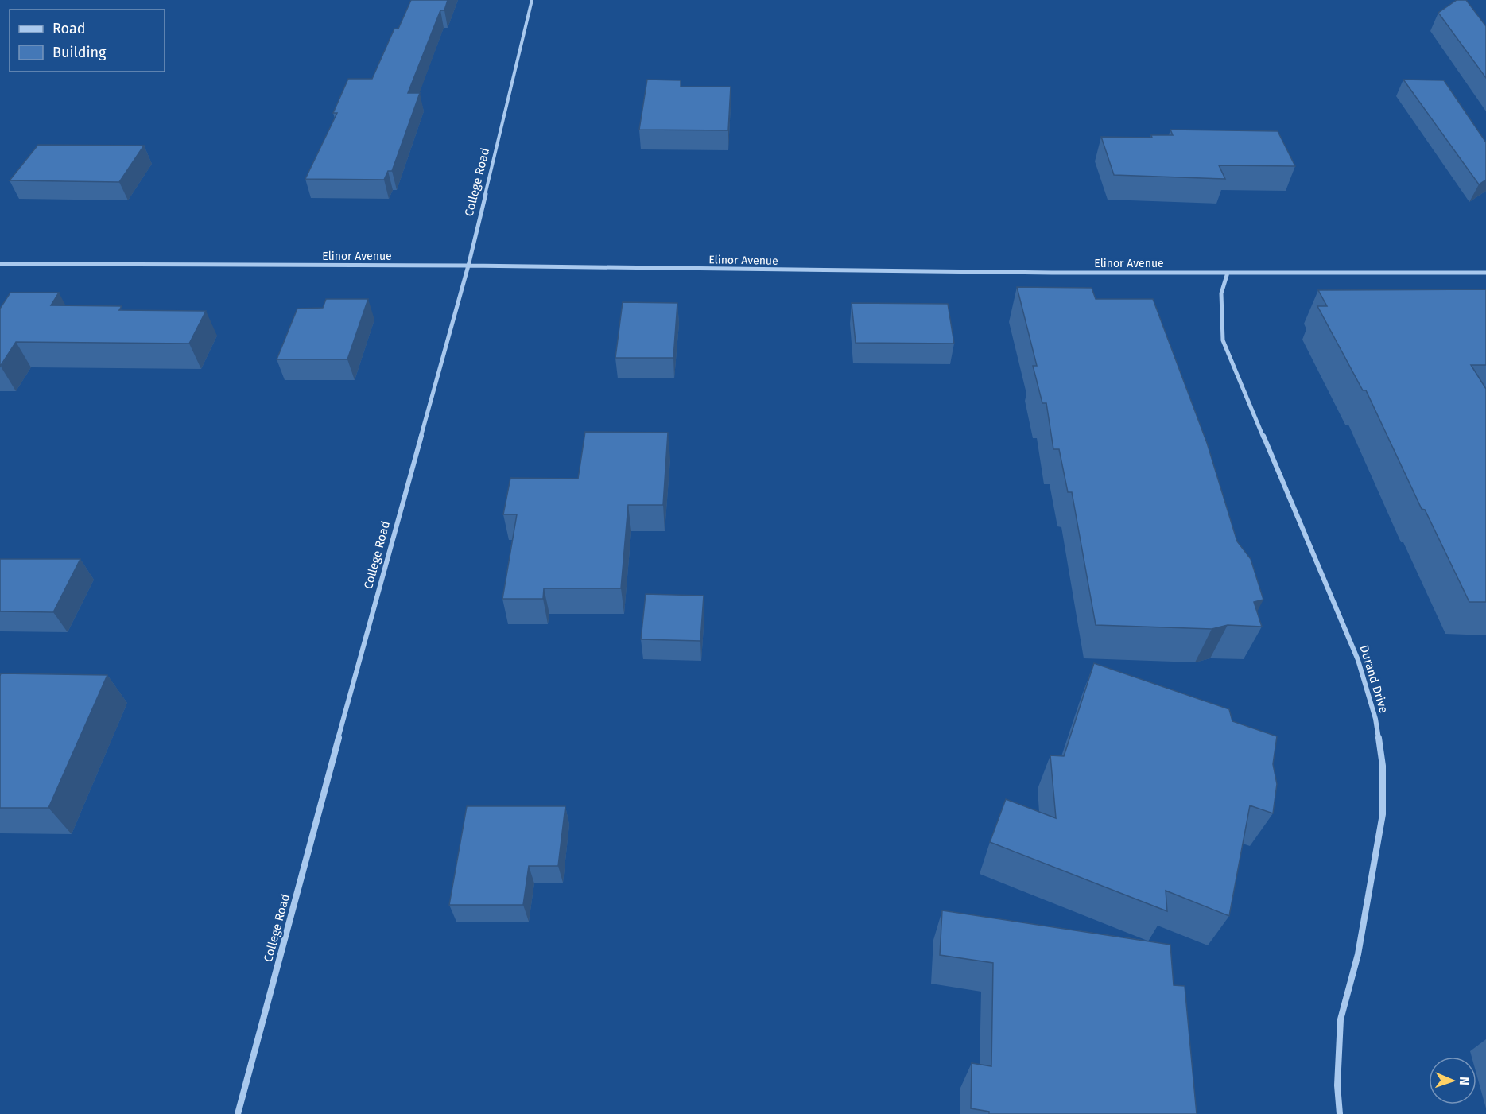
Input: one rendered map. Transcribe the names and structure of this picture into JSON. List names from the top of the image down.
{
  "streets": {
    "street": ["College Road", "Elinor Avenue", "Durand Drive"]
  },
  "crossings": [
    ["College Road", "Elinor Avenue"],
    ["Elinor Avenue", "Durand Drive"]
  ],
  "legend": ["Road", "Building"],
  "north": "right"
}
